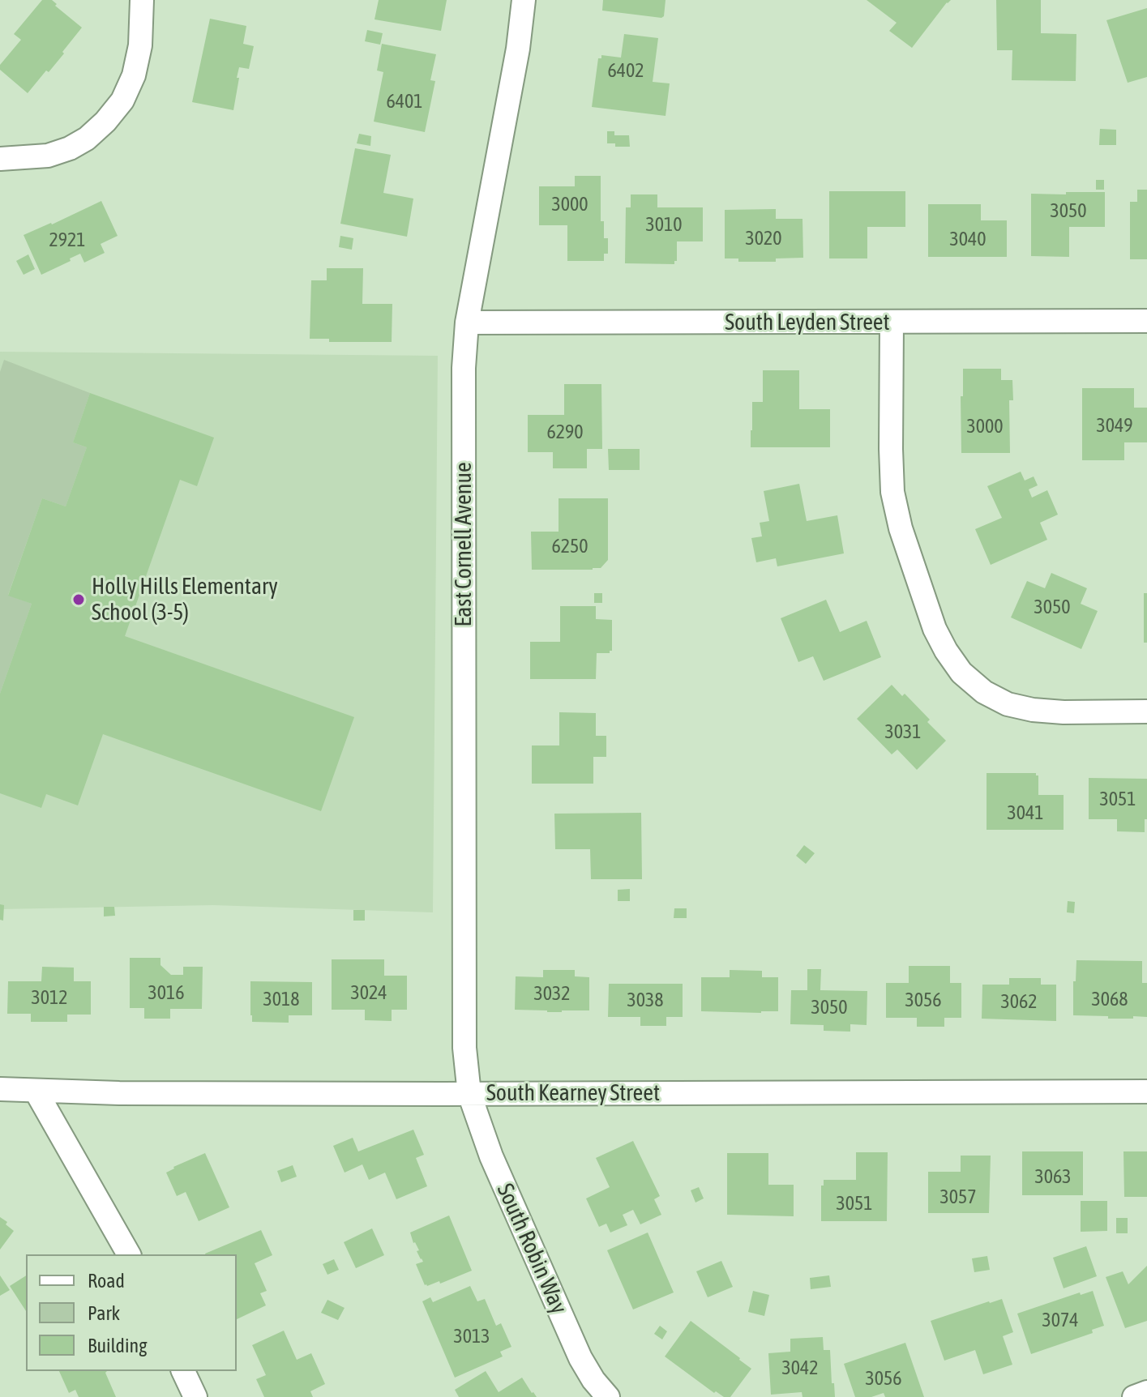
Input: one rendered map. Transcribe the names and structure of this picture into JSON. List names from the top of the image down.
{
  "streets": {
    "street": [
      "South Leyden Street",
      "East Cornell Avenue",
      "South Kearney Street",
      "South Robin Way"
    ]
  },
  "crossings": [
    ["South Leyden Street", "East Cornell Avenue"],
    ["East Cornell Avenue", "South Kearney Street"],
    ["East Cornell Avenue", "South Robin Way"],
    ["South Kearney Street", "South Robin Way"]
  ],
  "places": ["Holly Hills Elementary School (3-5)"],
  "house_numbers": [
    "6402",
    "6401",
    "3000",
    "3050",
    "3010",
    "3020",
    "3040",
    "2921",
    "3049",
    "3000",
    "6290",
    "6250",
    "3050",
    "3031",
    "3051",
    "3041",
    "3016",
    "3024",
    "3032",
    "3012",
    "3018",
    "3068",
    "3038",
    "3056",
    "3062",
    "3050",
    "3063",
    "3057",
    "3051",
    "3074",
    "3013",
    "3042",
    "3056"
  ],
  "legend": ["Road", "Park", "Building"]
}
